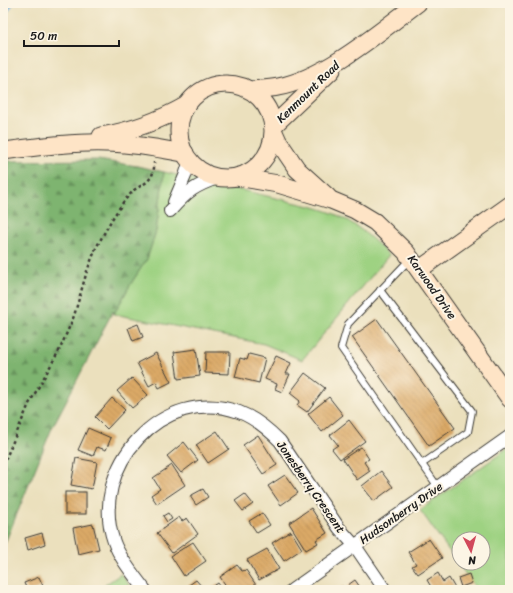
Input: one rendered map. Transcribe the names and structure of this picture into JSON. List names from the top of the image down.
{
  "streets": {
    "main road": ["Kenmount Road", "Karwood Drive"],
    "street": ["Jonesberry Crescent", "Hudsonberry Drive"]
  },
  "crossings": [
    ["Kenmount Road", "Karwood Drive"],
    ["Jonesberry Crescent", "Hudsonberry Drive"]
  ],
  "scale_bar": "50 m",
  "north": "bottom"
}
